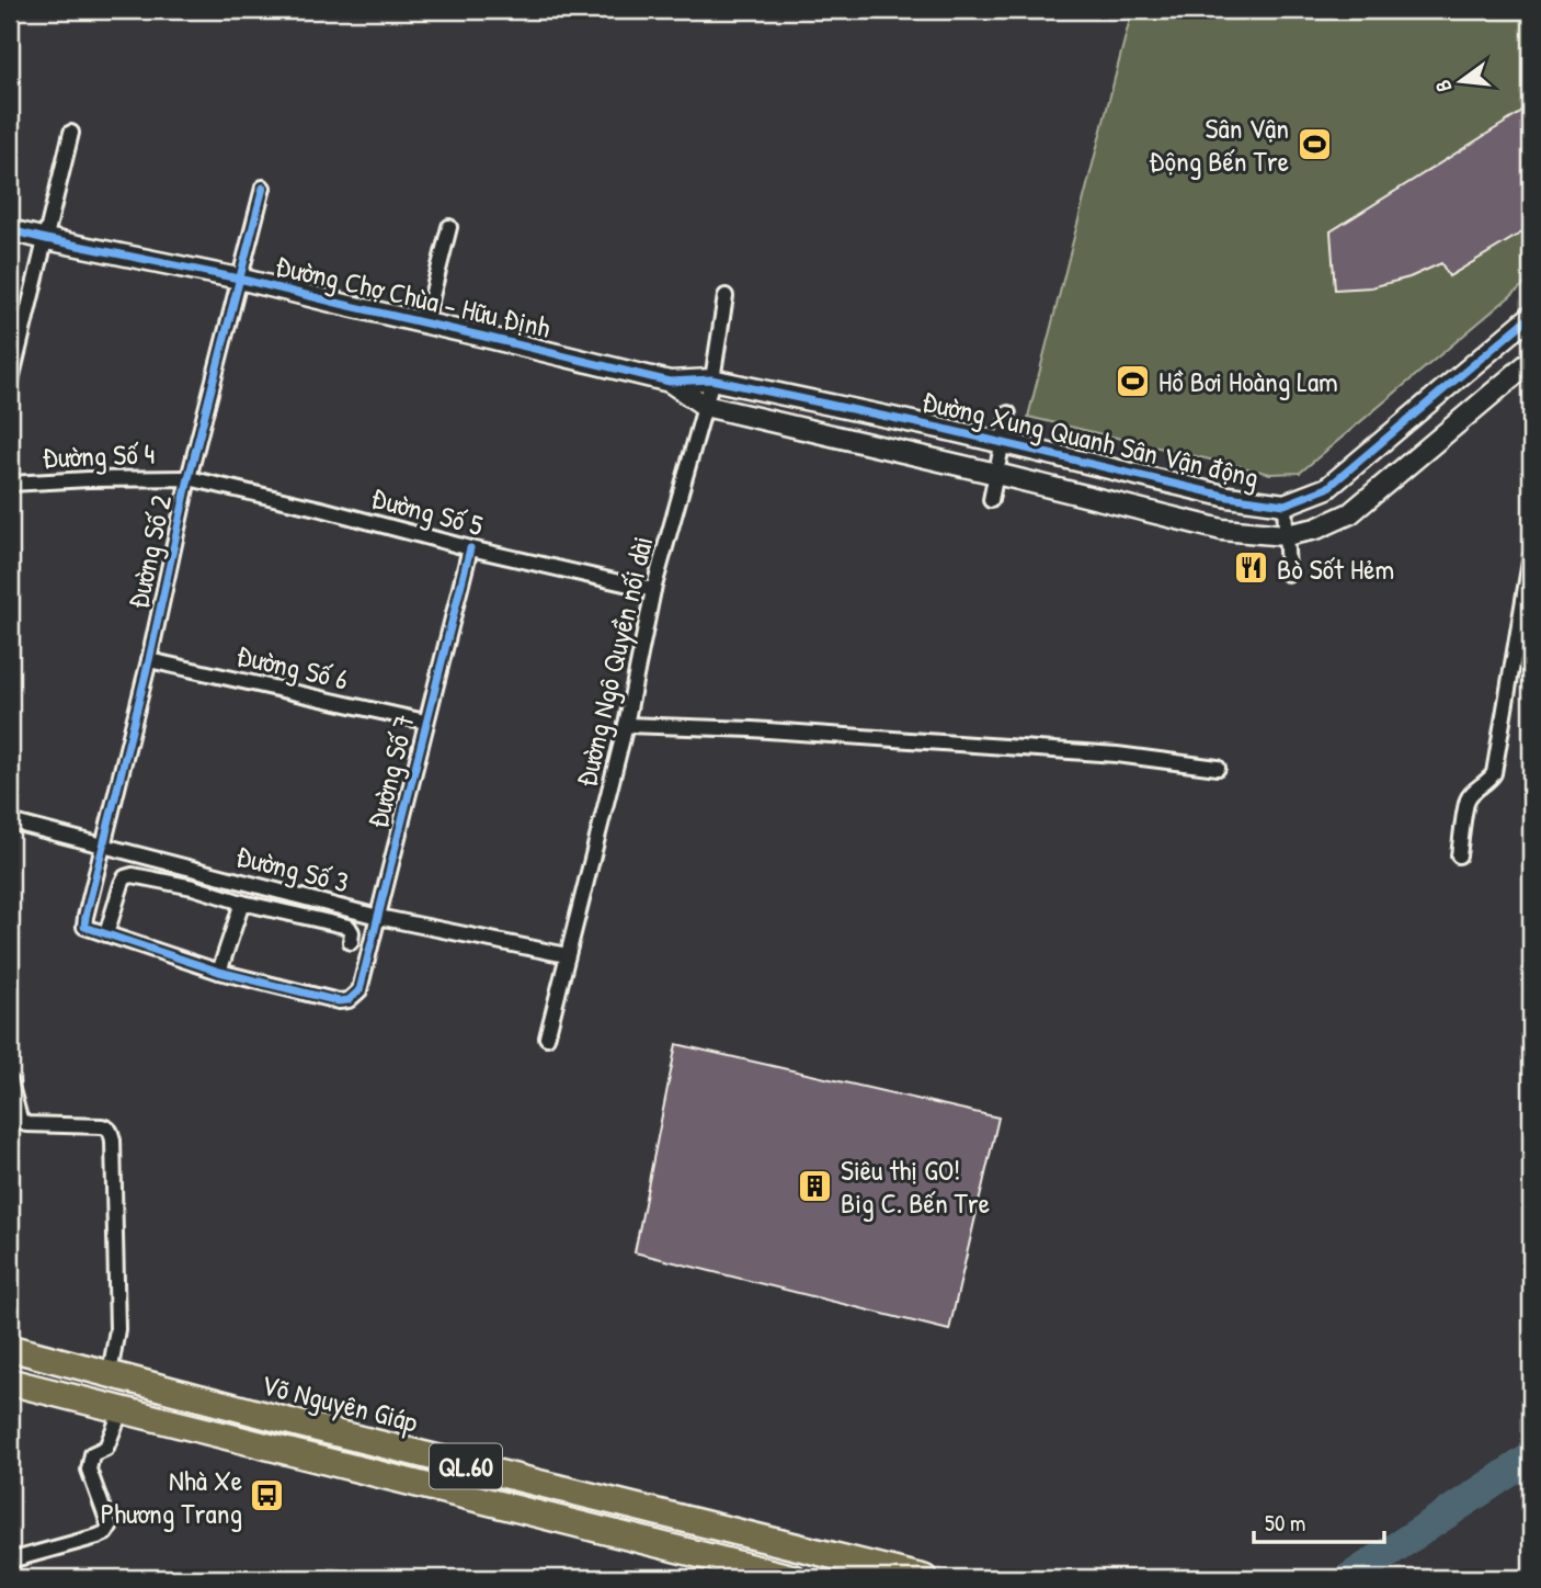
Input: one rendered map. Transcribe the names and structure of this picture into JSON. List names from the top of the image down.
{
  "streets": {
    "highway": ["Võ Nguyên Giáp", "QL.60"],
    "street": [
      "Đường Chợ Chùa - Hữu Định",
      "Đường Xung Quanh Sân Vận động",
      "Đường Số 4",
      "Đường Số 5",
      "Đường Số 2",
      "Đường Ngô Quyền nối dài",
      "Đường Số 6",
      "Đường Số 7",
      "Đường Số 3"
    ]
  },
  "crossings": [
    ["Đường Chợ Chùa - Hữu Định", "Đường Xung Quanh Sân Vận động"],
    ["Đường Chợ Chùa - Hữu Định", "Đường Số 2"],
    ["Đường Xung Quanh Sân Vận động", "Đường Ngô Quyền nối dài"],
    ["Đường Số 4", "Đường Số 5"],
    ["Đường Số 4", "Đường Số 2"],
    ["Đường Số 5", "Đường Số 2"],
    ["Đường Số 5", "Đường Ngô Quyền nối dài"],
    ["Đường Số 5", "Đường Số 7"],
    ["Đường Số 2", "Đường Số 6"],
    ["Đường Số 2", "Đường Số 3"],
    ["Đường Ngô Quyền nối dài", "Đường Số 3"],
    ["Đường Số 6", "Đường Số 7"],
    ["Đường Số 7", "Đường Số 3"]
  ],
  "places": {
    "sports": ["Sân Vận Động Bến Tre", "Hồ Bơi Hoàng Lam"],
    "restaurant": ["Bò Sốt Hẻm"],
    "building": ["Siêu thị GO! Big C. Bến Tre"],
    "bus stop": ["Nhà Xe Phương Trang"]
  },
  "scale_bar": "50 m",
  "north": "left"
}
